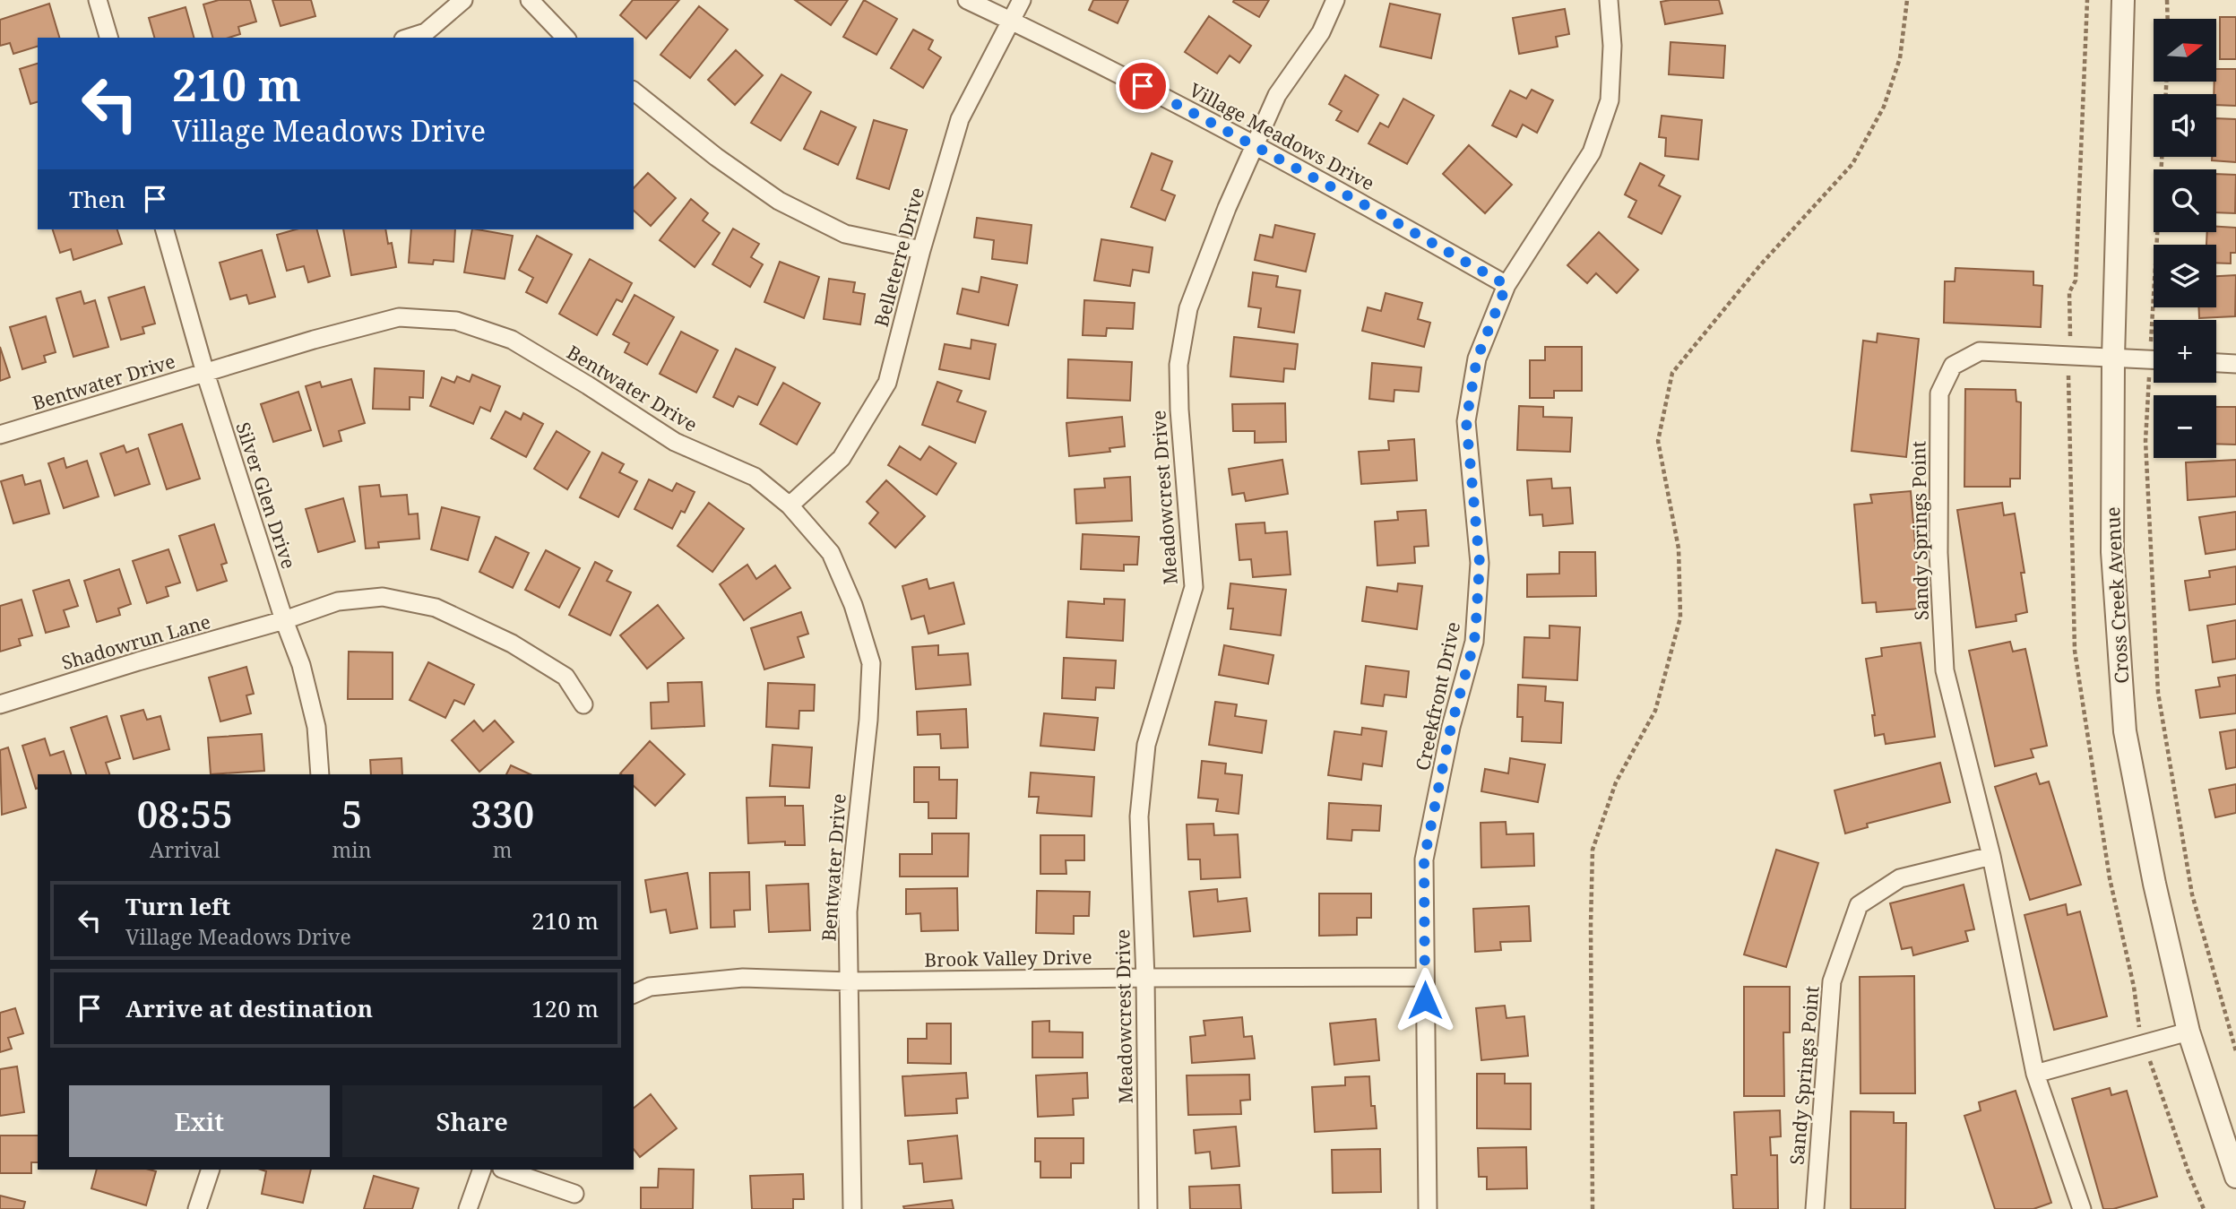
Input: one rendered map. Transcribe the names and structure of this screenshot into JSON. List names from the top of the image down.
{
  "streets": {
    "street": [
      "Village Meadows Drive",
      "Belleterre Drive",
      "Bentwater Drive",
      "Silver Glen Drive",
      "Meadowcrest Drive",
      "Sandy Springs Point",
      "Cross Creek Avenue",
      "Shadowrun Lane",
      "Creekfront Drive",
      "Brook Valley Drive"
    ]
  },
  "crossings": [
    ["Village Meadows Drive", "Belleterre Drive"],
    ["Village Meadows Drive", "Meadowcrest Drive"],
    ["Village Meadows Drive", "Creekfront Drive"],
    ["Belleterre Drive", "Bentwater Drive"],
    ["Bentwater Drive", "Silver Glen Drive"],
    ["Bentwater Drive", "Brook Valley Drive"],
    ["Silver Glen Drive", "Shadowrun Lane"],
    ["Meadowcrest Drive", "Brook Valley Drive"],
    ["Sandy Springs Point", "Cross Creek Avenue"],
    ["Creekfront Drive", "Brook Valley Drive"]
  ],
  "north": "right",
  "page": {
    "map_buttons": ["+", "−"],
    "turn": ["210 m", "Village Meadows Drive"],
    "then": "Then",
    "eta": [
      "08:55",
      "Arrival",
      "5",
      "min",
      "330",
      "m"
    ],
    "list": [
      {
        "name": "Turn left",
        "note": "Village Meadows Drive",
        "value": "210 m"
      },
      {
        "name": "Arrive at destination",
        "value": "120 m"
      }
    ],
    "buttons": ["Exit", "Share"]
  }
}
